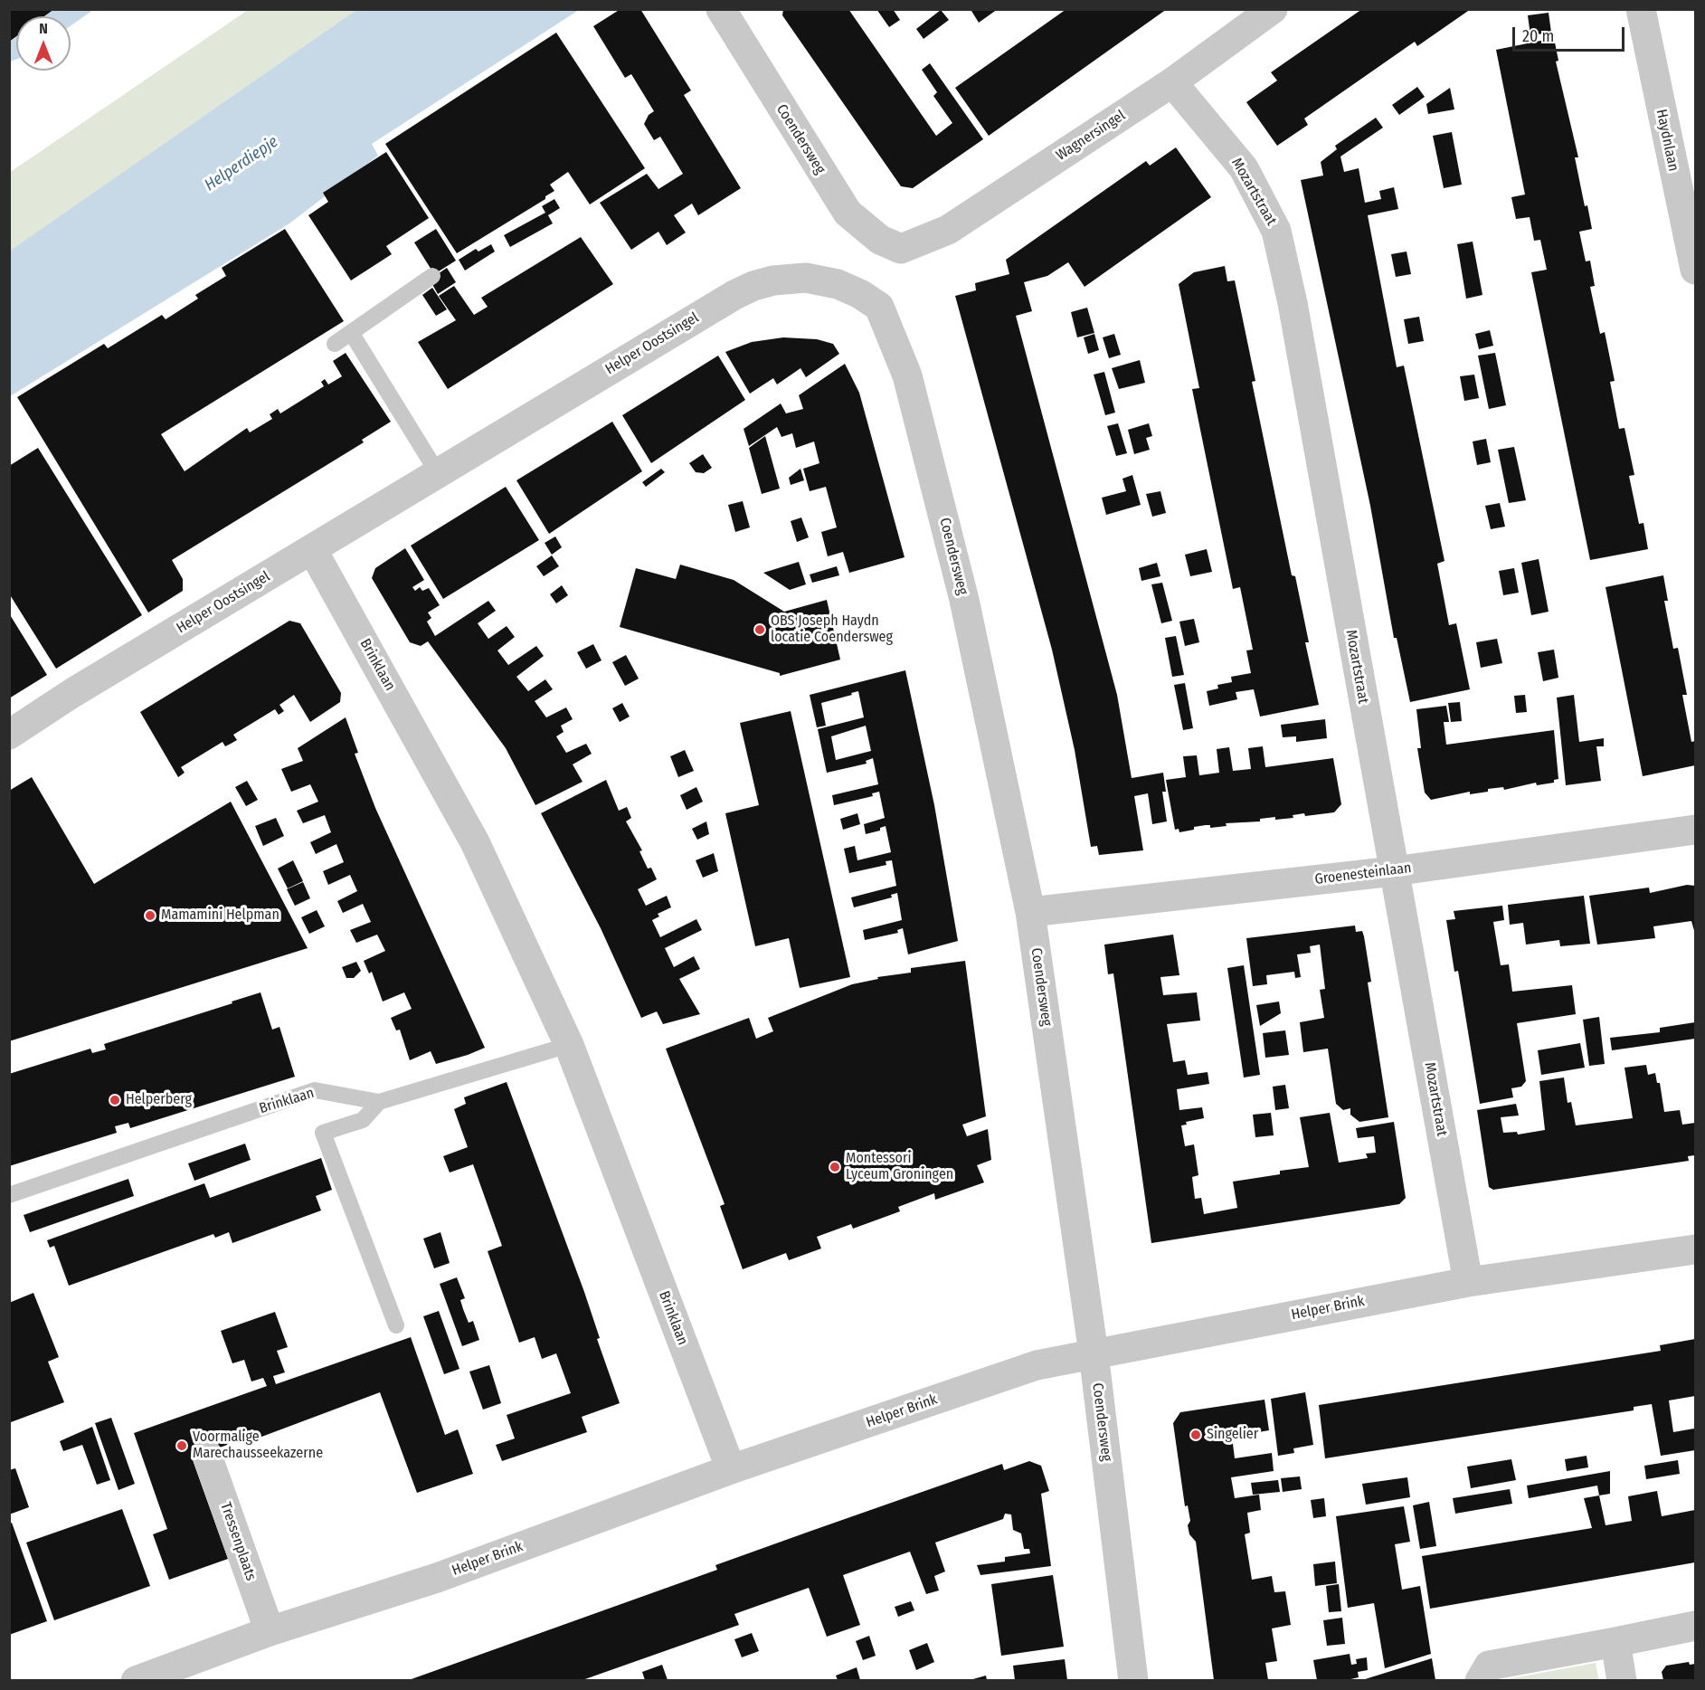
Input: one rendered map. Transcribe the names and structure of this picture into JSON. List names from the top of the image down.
{
  "streets": {
    "street": [
      "Wagnersingel",
      "Coendersweg",
      "Haydnlaan",
      "Mozartstraat",
      "Helper Oostsingel",
      "Brinklaan",
      "Groenesteinlaan",
      "Helper Brink",
      "Tressenplaats"
    ]
  },
  "crossings": [
    ["Wagnersingel", "Coendersweg"],
    ["Wagnersingel", "Mozartstraat"],
    ["Coendersweg", "Helper Oostsingel"],
    ["Coendersweg", "Groenesteinlaan"],
    ["Coendersweg", "Helper Brink"],
    ["Mozartstraat", "Groenesteinlaan"],
    ["Mozartstraat", "Helper Brink"],
    ["Helper Oostsingel", "Brinklaan"],
    ["Brinklaan", "Helper Brink"],
    ["Helper Brink", "Tressenplaats"]
  ],
  "water": ["Helperdiepje"],
  "places": [
    "OBS Joseph Haydn locatie Coendersweg",
    "Mamamini Helpman",
    "Helperberg",
    "Montessori Lyceum Groningen",
    "Singelier",
    "Voormalige Marechausseekazerne"
  ],
  "scale_bar": "20 m",
  "north": "top"
}
